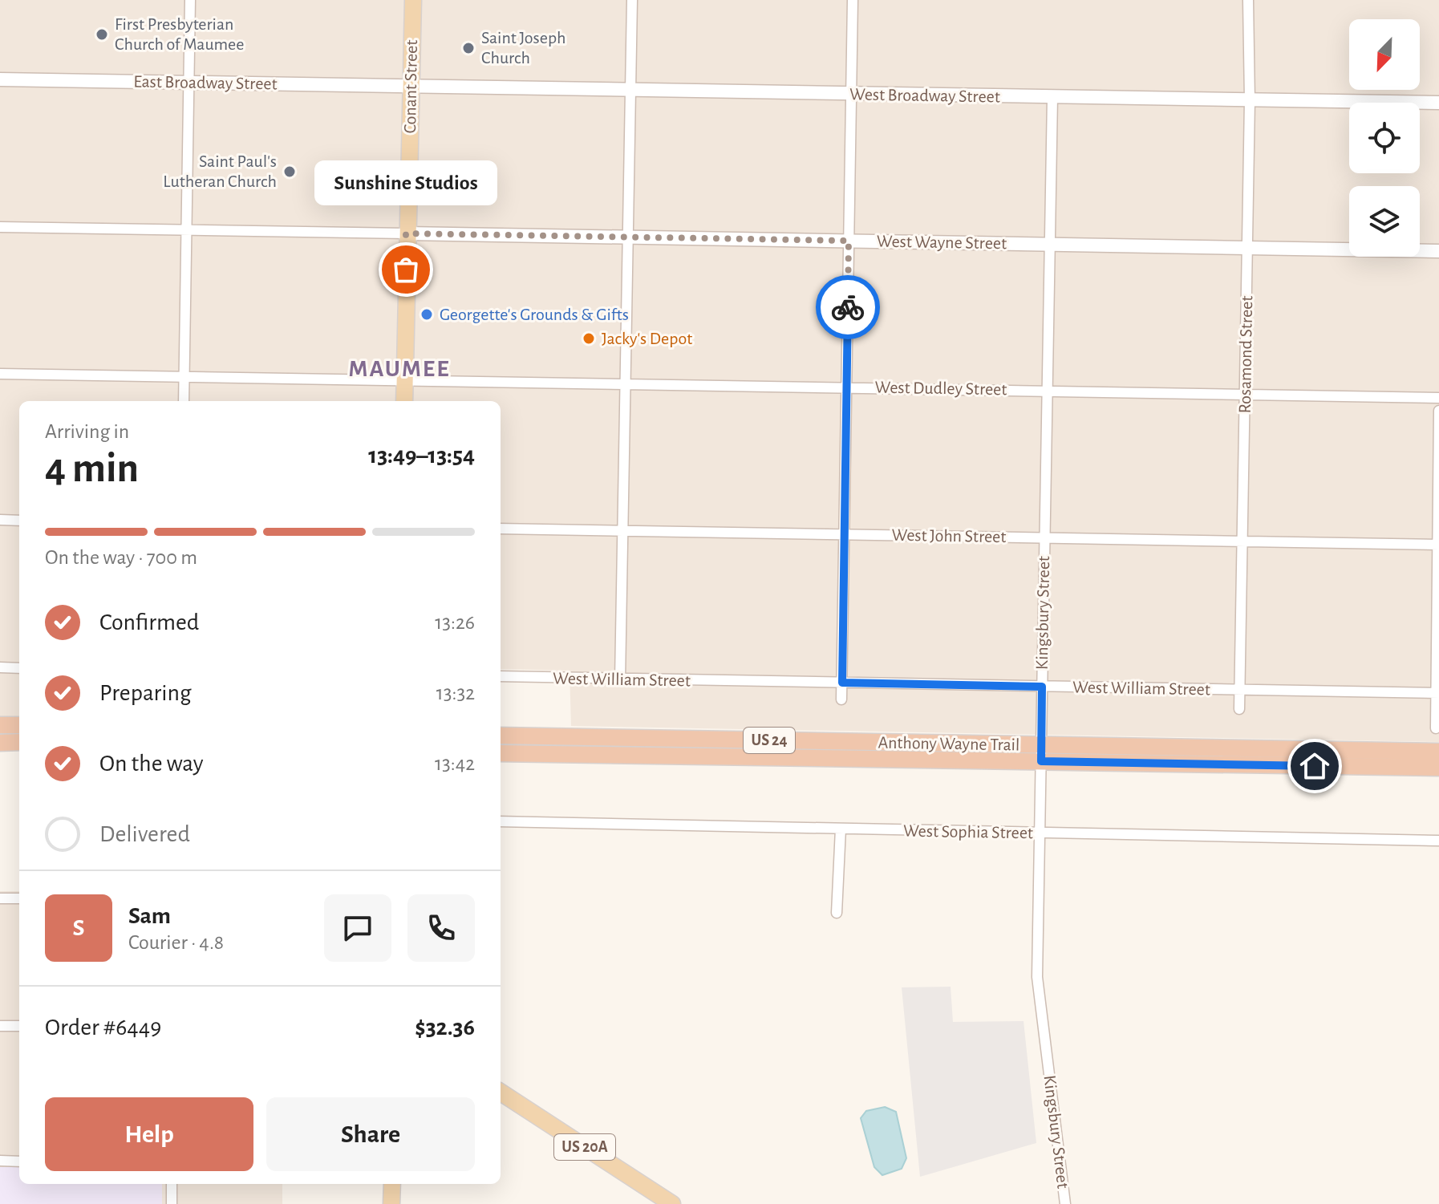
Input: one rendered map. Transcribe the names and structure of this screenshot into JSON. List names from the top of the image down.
{
  "streets": {
    "highway": ["US 24", "Anthony Wayne Trail"],
    "main road": ["Conant Street", "US 20A"],
    "street": [
      "East Broadway Street",
      "West Broadway Street",
      "West Wayne Street",
      "Rosamond Street",
      "West Dudley Street",
      "West John Street",
      "Kingsbury Street",
      "West William Street",
      "West Sophia Street"
    ]
  },
  "crossings": [
    ["East Broadway Street", "Conant Street"],
    ["East Broadway Street", "West Broadway Street"],
    ["Conant Street", "West Broadway Street"],
    ["Conant Street", "West Wayne Street"],
    ["Conant Street", "West Dudley Street"],
    ["West Broadway Street", "Rosamond Street"],
    ["West Broadway Street", "Kingsbury Street"],
    ["West Wayne Street", "Rosamond Street"],
    ["West Wayne Street", "Kingsbury Street"],
    ["Rosamond Street", "West Dudley Street"],
    ["Rosamond Street", "West John Street"],
    ["Rosamond Street", "West William Street"],
    ["West Dudley Street", "Kingsbury Street"],
    ["West John Street", "Kingsbury Street"],
    ["Kingsbury Street", "West William Street"],
    ["Kingsbury Street", "Anthony Wayne Trail"],
    ["Kingsbury Street", "West Sophia Street"]
  ],
  "districts": ["MAUMEE"],
  "places": [
    "First Presbyterian Church of Maumee",
    "Saint Joseph Church",
    "Saint Paul's Lutheran Church",
    "Sunshine Studios",
    "Georgette's Grounds & Gifts",
    "Jacky's Depot"
  ],
  "north": "bottom left",
  "page": {
    "bubble": "Sunshine Studios",
    "heading": ["4 min", "Arriving in", "13:49–13:54"],
    "panel": [
      "Sam",
      "Courier · 4.8",
      "Order #6449",
      "$32.36"
    ],
    "bar": "On the way · 700 m",
    "list": [
      ["Confirmed", "13:26"],
      ["Preparing", "13:32"],
      ["On the way", "13:42"],
      "Delivered"
    ],
    "round": "S",
    "buttons": ["Help", "Share"]
  }
}
